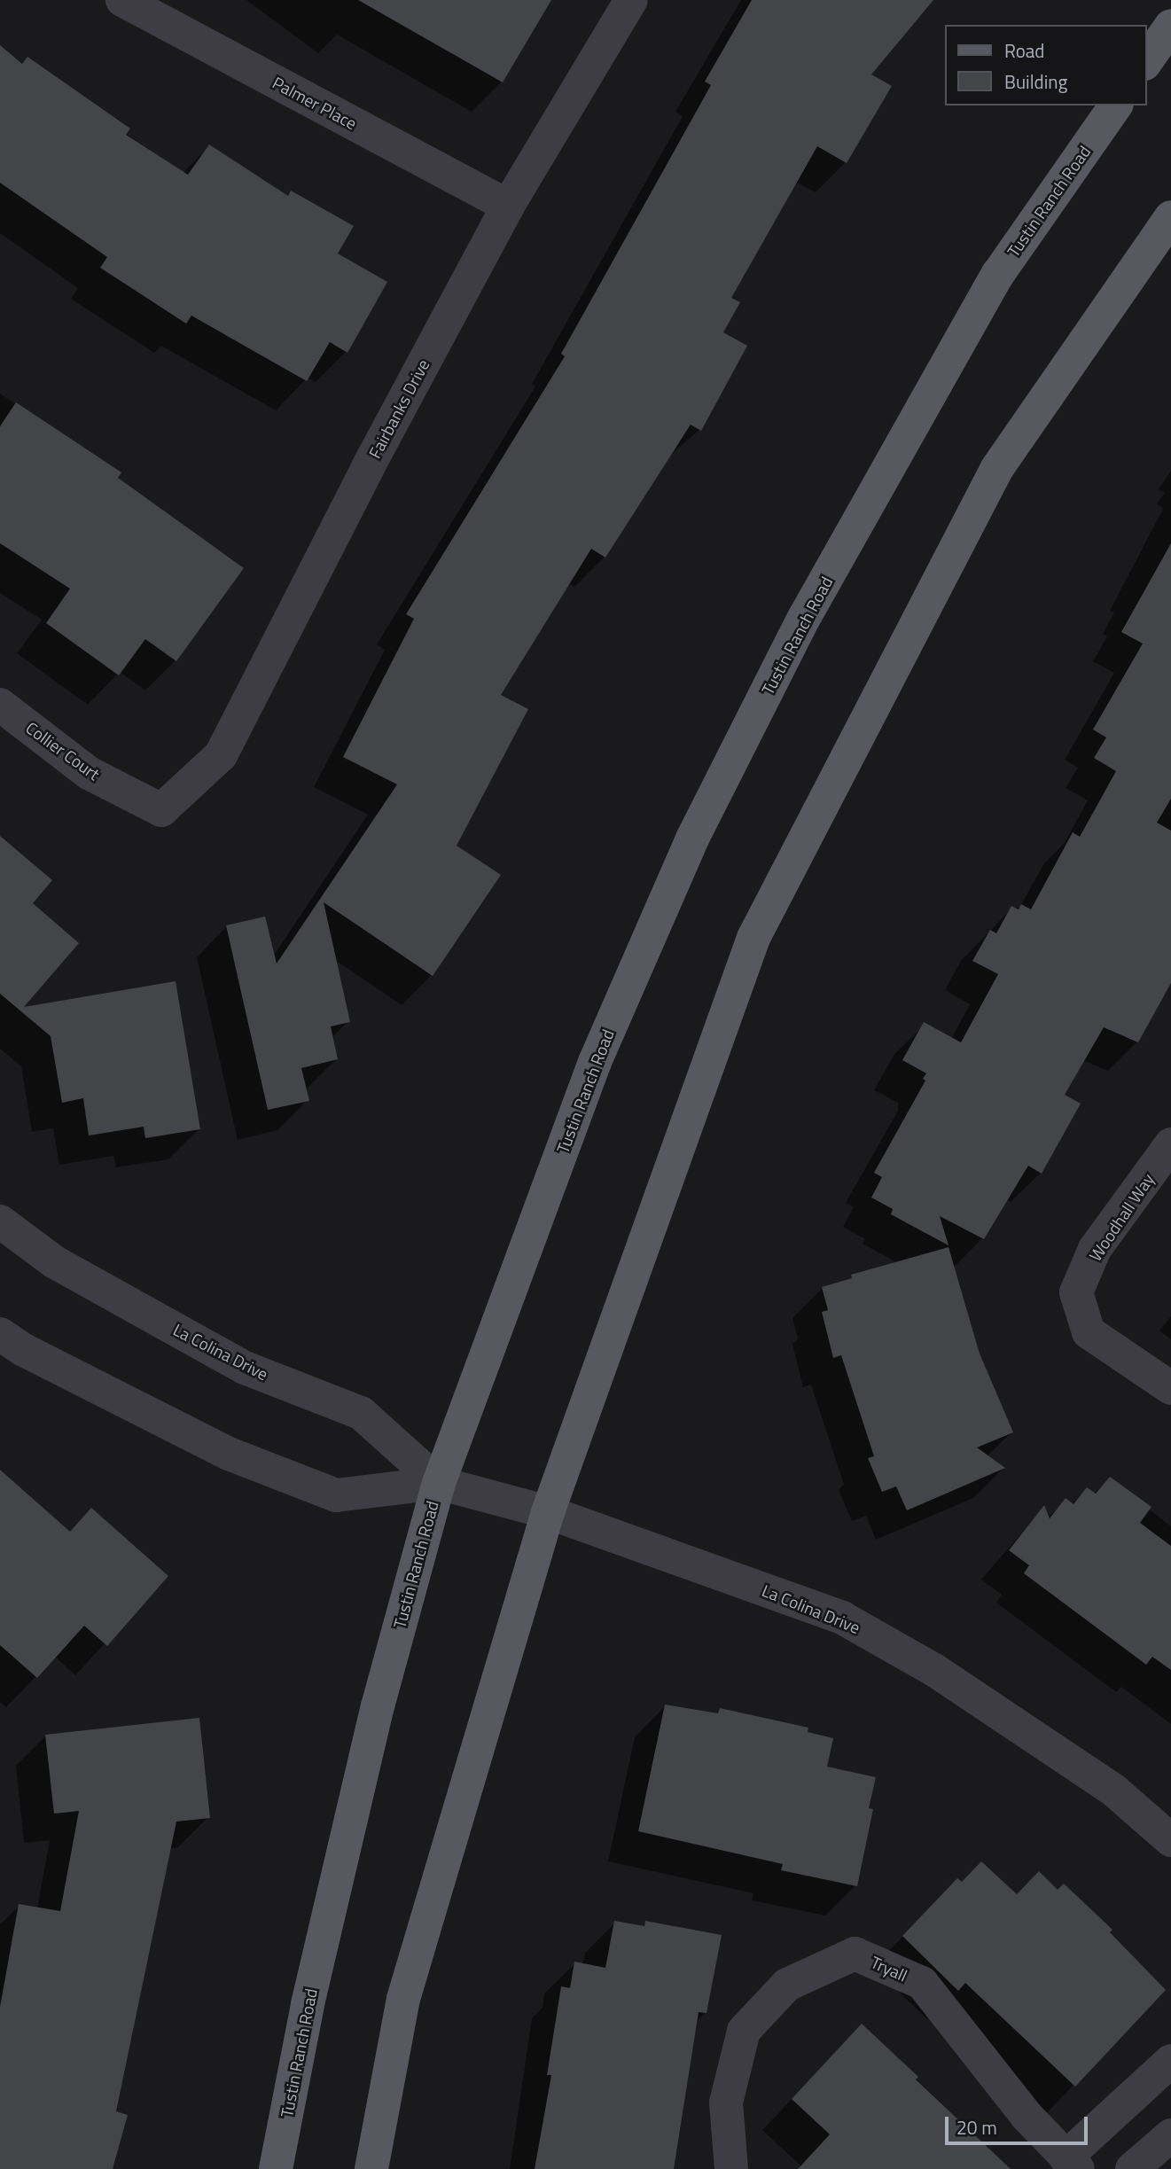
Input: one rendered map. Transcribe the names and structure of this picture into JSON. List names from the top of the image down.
{
  "streets": {
    "main road": ["Tustin Ranch Road"],
    "street": [
      "Palmer Place",
      "Fairbanks Drive",
      "Collier Court",
      "Woodhall Way",
      "La Colina Drive",
      "Tryall"
    ]
  },
  "crossings": [
    ["Palmer Place", "Fairbanks Drive"],
    ["Tustin Ranch Road", "La Colina Drive"],
    ["Fairbanks Drive", "Collier Court"]
  ],
  "legend": ["Road", "Building"],
  "scale_bar": "20 m"
}
